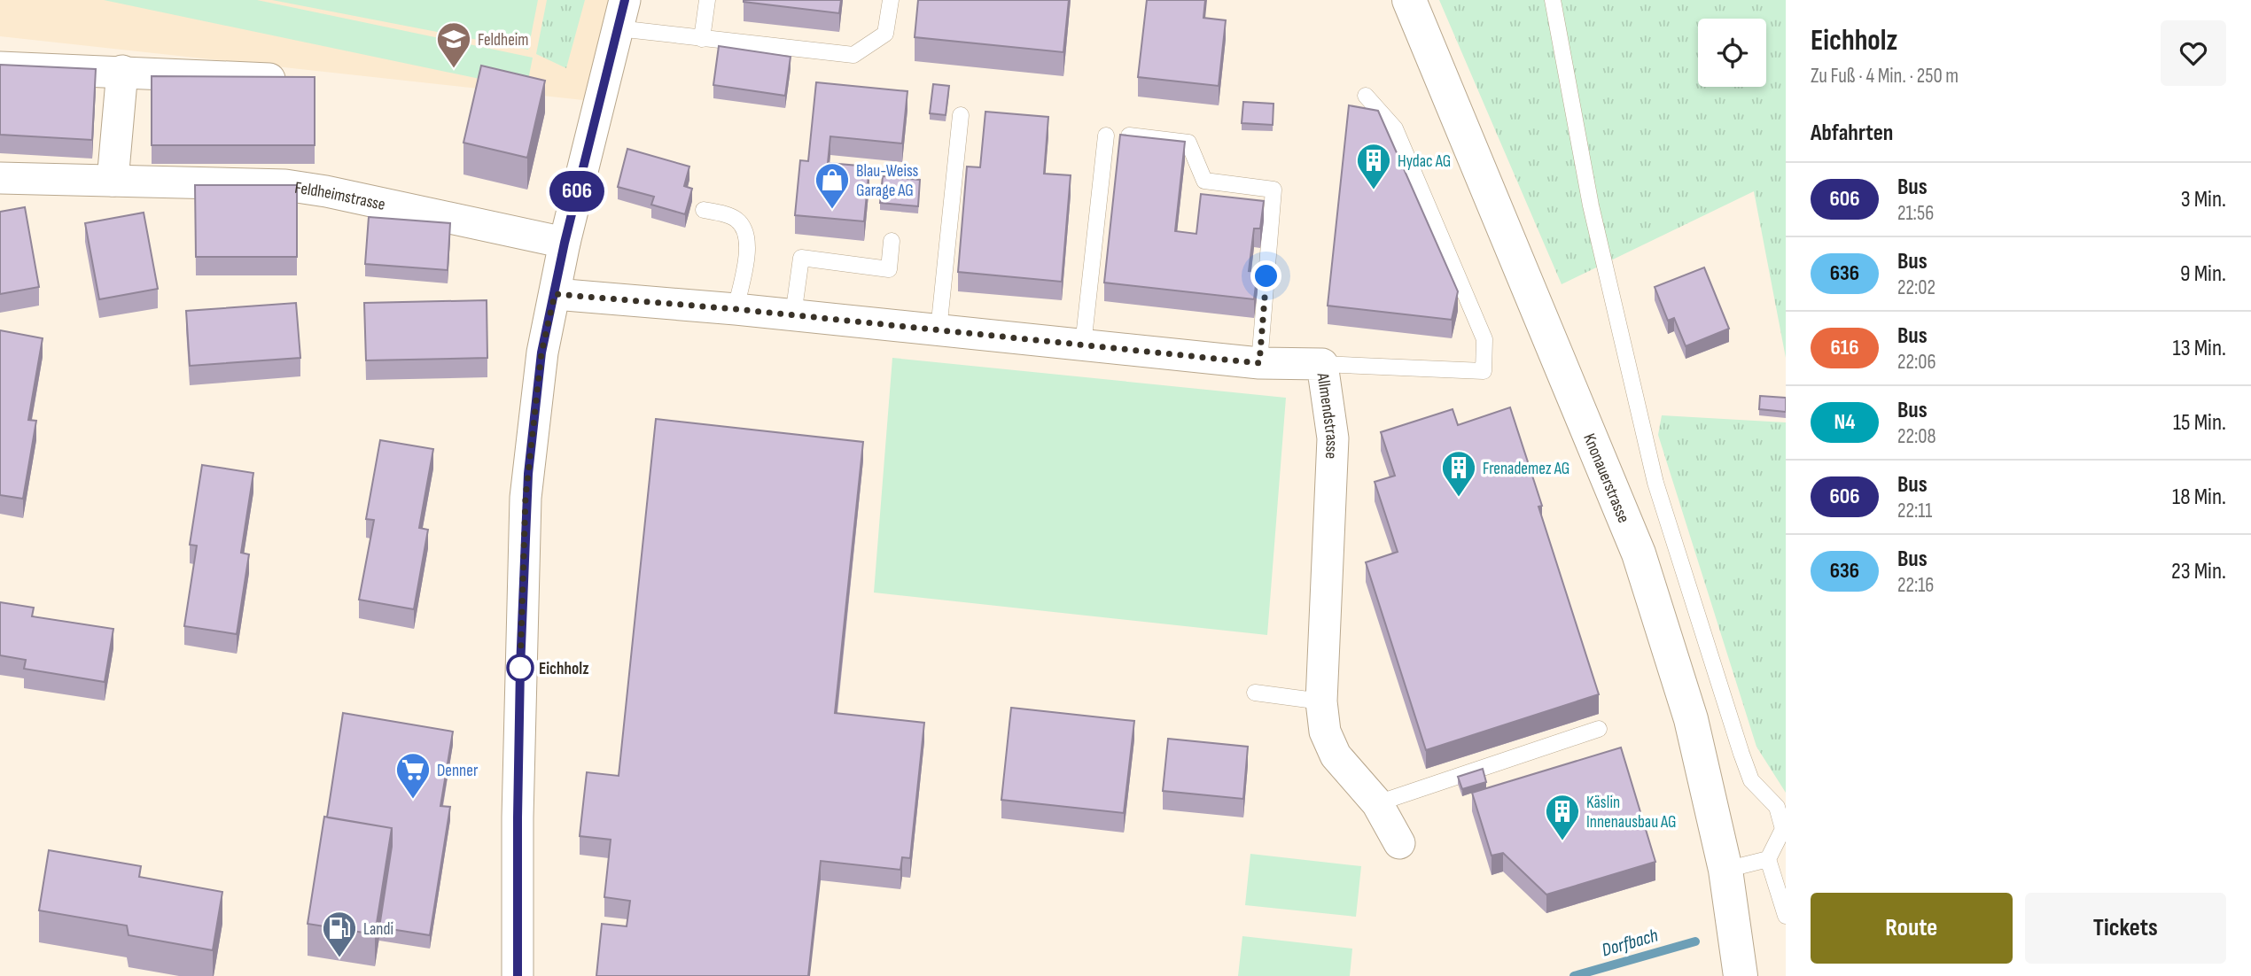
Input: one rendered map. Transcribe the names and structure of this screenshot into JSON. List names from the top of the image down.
{
  "streets": {
    "street": ["Feldheimstrasse", "Allmendstrasse", "Knonauerstrasse"]
  },
  "water": ["Dorfbach"],
  "places": {
    "school or university": ["Feldheim"],
    "building": ["Hydac AG", "Frenademez AG", "Käslin Innenausbau AG"],
    "shop": ["Blau-Weiss Garage AG"],
    "other": ["Eichholz"],
    "supermarket": ["Denner"],
    "fuel station": ["Landi"]
  },
  "lines": ["bus line 606"],
  "page": {
    "on_map": "606",
    "heading": [
      ["Eichholz", "Zu Fuß · 4 Min. · 250 m"],
      "Abfahrten"
    ],
    "list": [
      {
        "mark": "606",
        "name": "Bus",
        "note": "21:56",
        "value": "3 Min."
      },
      {
        "mark": "636",
        "name": "Bus",
        "note": "22:02",
        "value": "9 Min."
      },
      {
        "mark": "616",
        "name": "Bus",
        "note": "22:06",
        "value": "13 Min."
      },
      {
        "mark": "N4",
        "name": "Bus",
        "note": "22:08",
        "value": "15 Min."
      },
      {
        "mark": "606",
        "name": "Bus",
        "note": "22:11",
        "value": "18 Min."
      },
      {
        "mark": "636",
        "name": "Bus",
        "note": "22:16",
        "value": "23 Min."
      }
    ],
    "buttons": ["Route", "Tickets"]
  }
}
